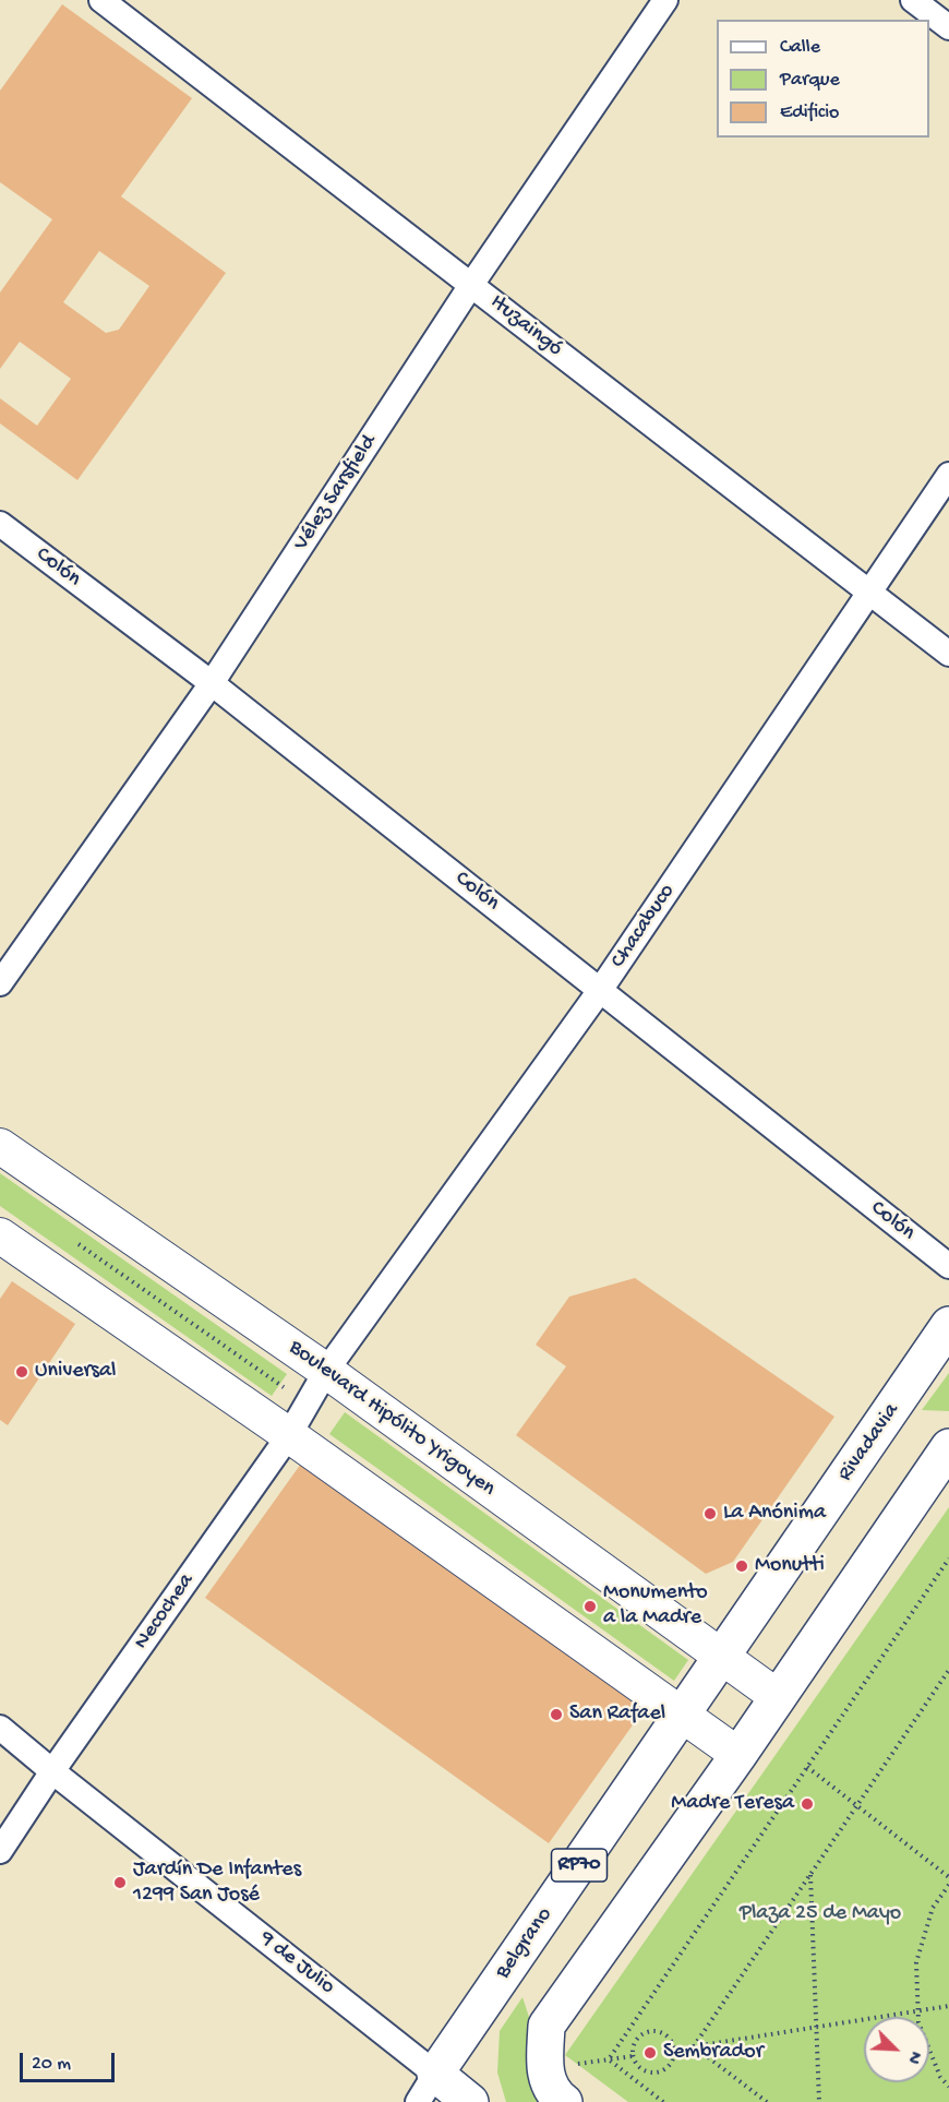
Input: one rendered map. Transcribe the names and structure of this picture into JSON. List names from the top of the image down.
{
  "streets": {
    "main road": [
      "Boulevard Hipólito Yrigoyen",
      "Rivadavia",
      "RP70",
      "Belgrano",
      "9 de Julio"
    ],
    "street": [
      "Ituzaingó",
      "Vélez Sarsfield",
      "Colón",
      "Chacabuco",
      "Necochea"
    ]
  },
  "crossings": [
    ["Ituzaingó", "Vélez Sarsfield"],
    ["Ituzaingó", "Chacabuco"],
    ["Vélez Sarsfield", "Colón"],
    ["Colón", "Chacabuco"],
    ["Chacabuco", "Boulevard Hipólito Yrigoyen"],
    ["Chacabuco", "Necochea"],
    ["Boulevard Hipólito Yrigoyen", "Rivadavia"],
    ["Boulevard Hipólito Yrigoyen", "Necochea"],
    ["Boulevard Hipólito Yrigoyen", "Belgrano"],
    ["Rivadavia", "Belgrano"],
    ["Necochea", "9 de Julio"],
    ["Belgrano", "9 de Julio"]
  ],
  "parks": ["Plaza 25 de Mayo"],
  "places": [
    "Universal",
    "La Anónima",
    "Monutti",
    "Monumento a la Madre",
    "San Rafael",
    "Madre Teresa",
    "Jardín De Infantes 1299 San José",
    "Sembrador"
  ],
  "legend": ["Calle", "Parque", "Edificio"],
  "scale_bar": "20 m",
  "north": "bottom right"
}
